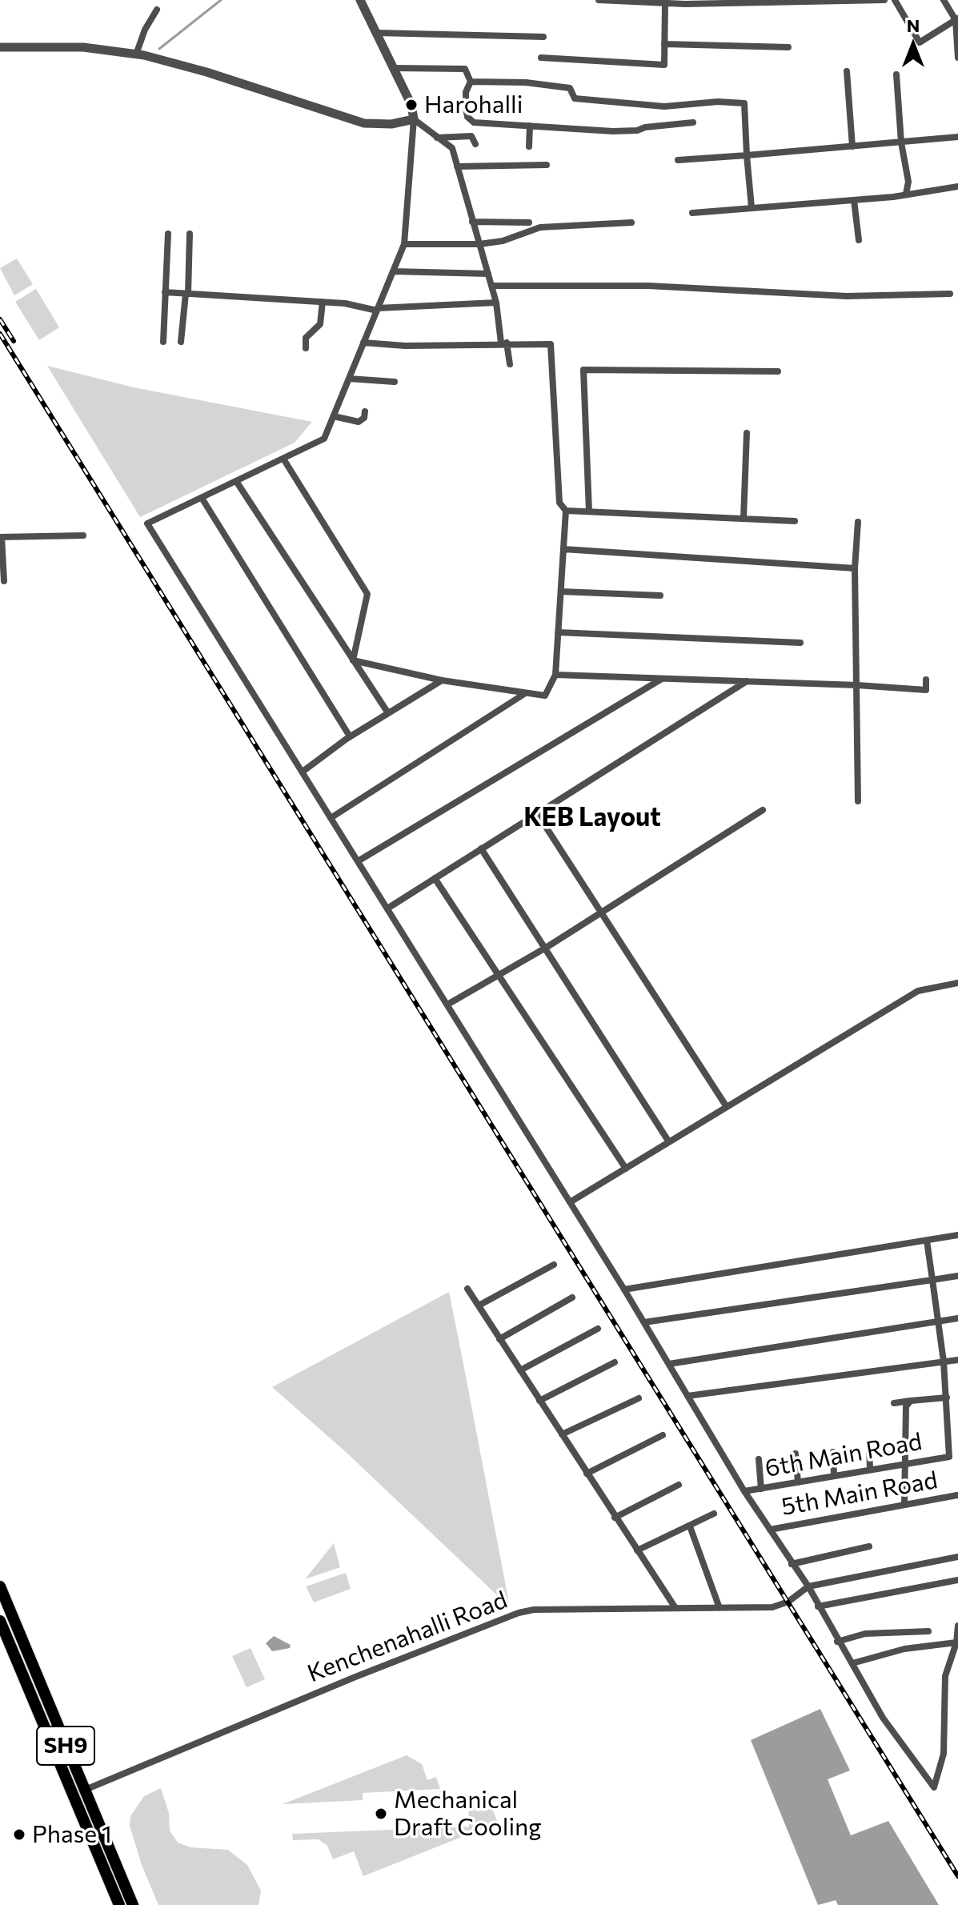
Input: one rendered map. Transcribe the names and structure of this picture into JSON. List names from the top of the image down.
{
  "streets": {
    "main road": ["SH9"],
    "street": ["6th Main Road", "5th Main Road", "Kenchenahalli Road"]
  },
  "crossings": [
    ["Kenchenahalli Road", "SH9"]
  ],
  "districts": ["KEB Layout"],
  "places": ["Harohalli", "Mechanical Draft Cooling", "Phase 1"],
  "north": "top"
}
